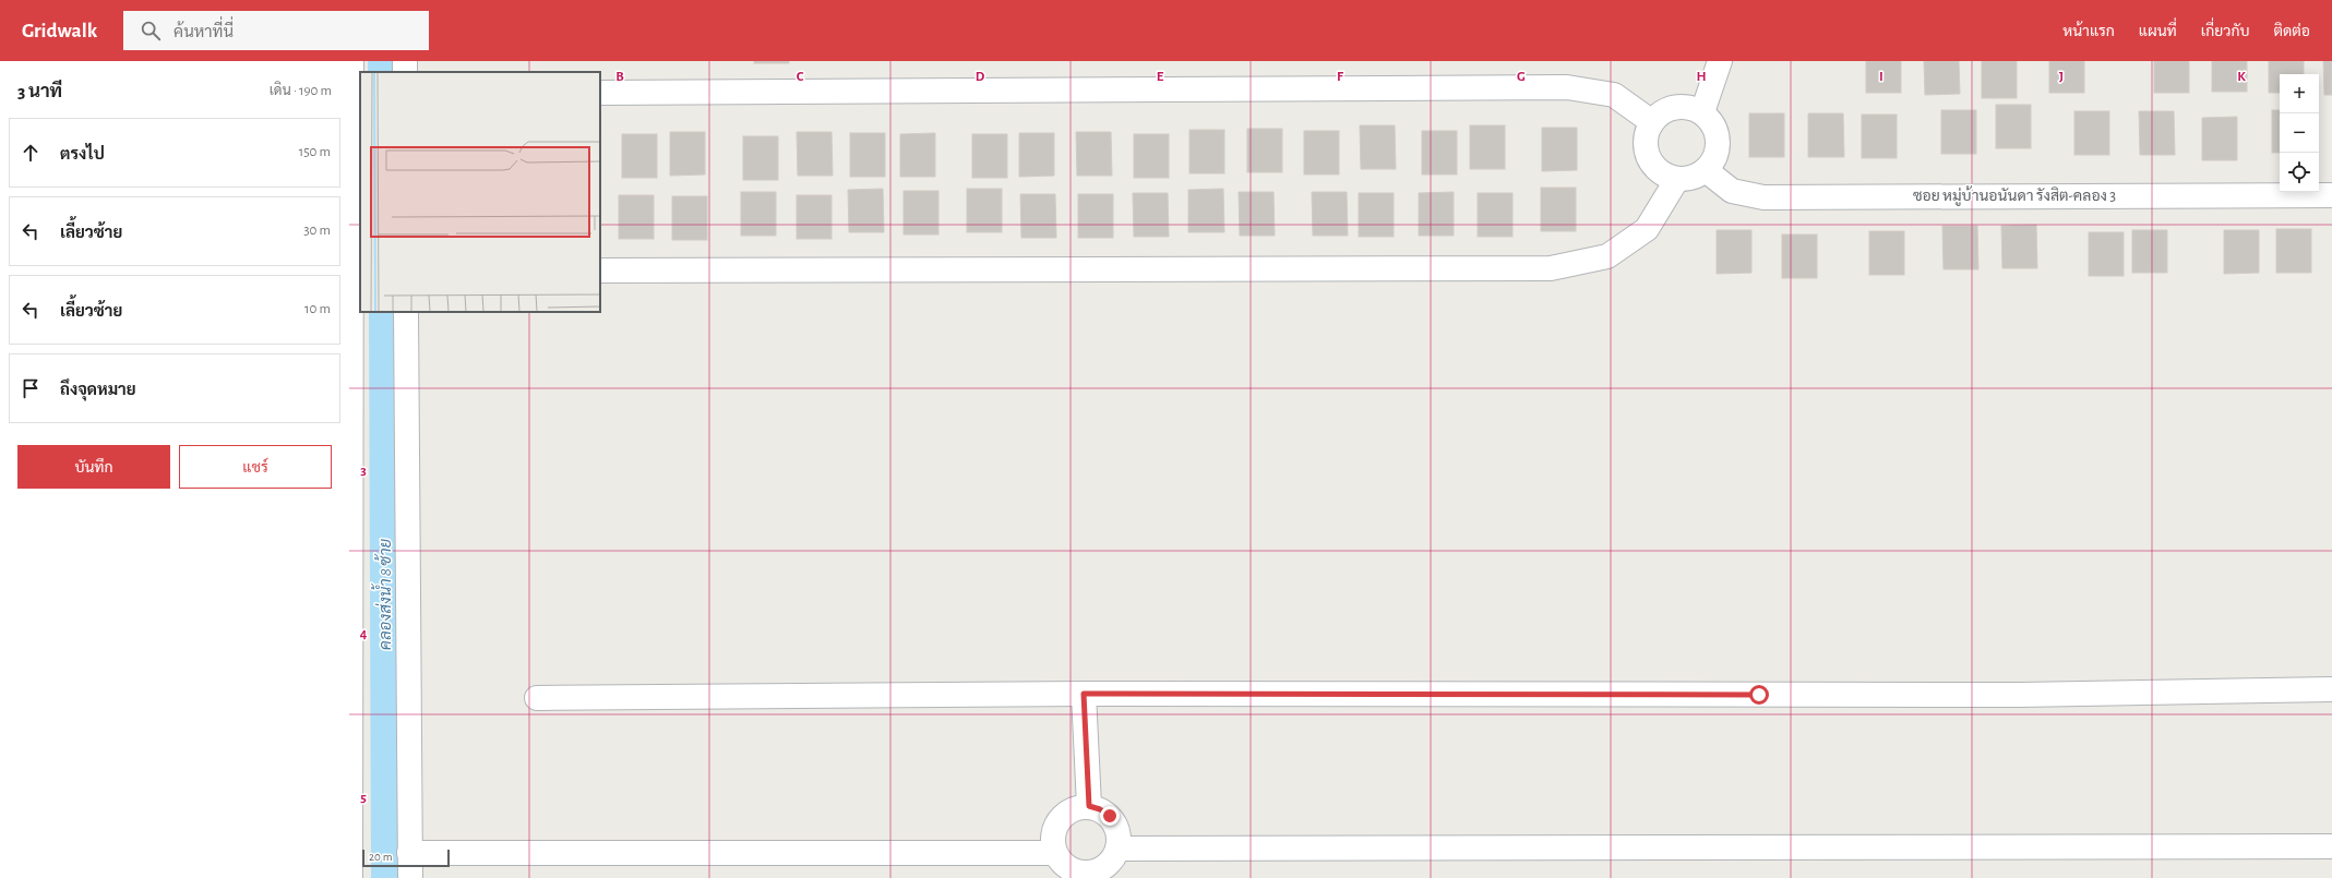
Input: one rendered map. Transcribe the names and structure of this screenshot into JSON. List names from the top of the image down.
{
  "streets": {
    "street": ["ซอย หมู่บ้านอนันดา รังสิต-คลอง 3"]
  },
  "water": ["คลองส่งน้ำ 8 ซ้าย"],
  "scale_bar": "20 m",
  "page": {
    "header": "Gridwalk",
    "search": "ค้นหาที่นี่",
    "nav": [
      "หน้าแรก",
      "แผนที่",
      "เกี่ยวกับ",
      "ติดต่อ"
    ],
    "heading": ["3 นาที", "เดิน · 190 m"],
    "map_buttons": ["+", "−"],
    "list": [
      ["ตรงไป", "150 m"],
      ["เลี้ยวซ้าย", "30 m"],
      ["เลี้ยวซ้าย", "10 m"],
      "ถึงจุดหมาย"
    ],
    "buttons": ["บันทึก", "แชร์"],
    "scale": "20 m"
  },
  "grid": {
    "columns": [
      "B",
      "C",
      "D",
      "E",
      "F",
      "G",
      "H",
      "I",
      "J",
      "K"
    ],
    "rows": ["3", "4", "5"]
  }
}
